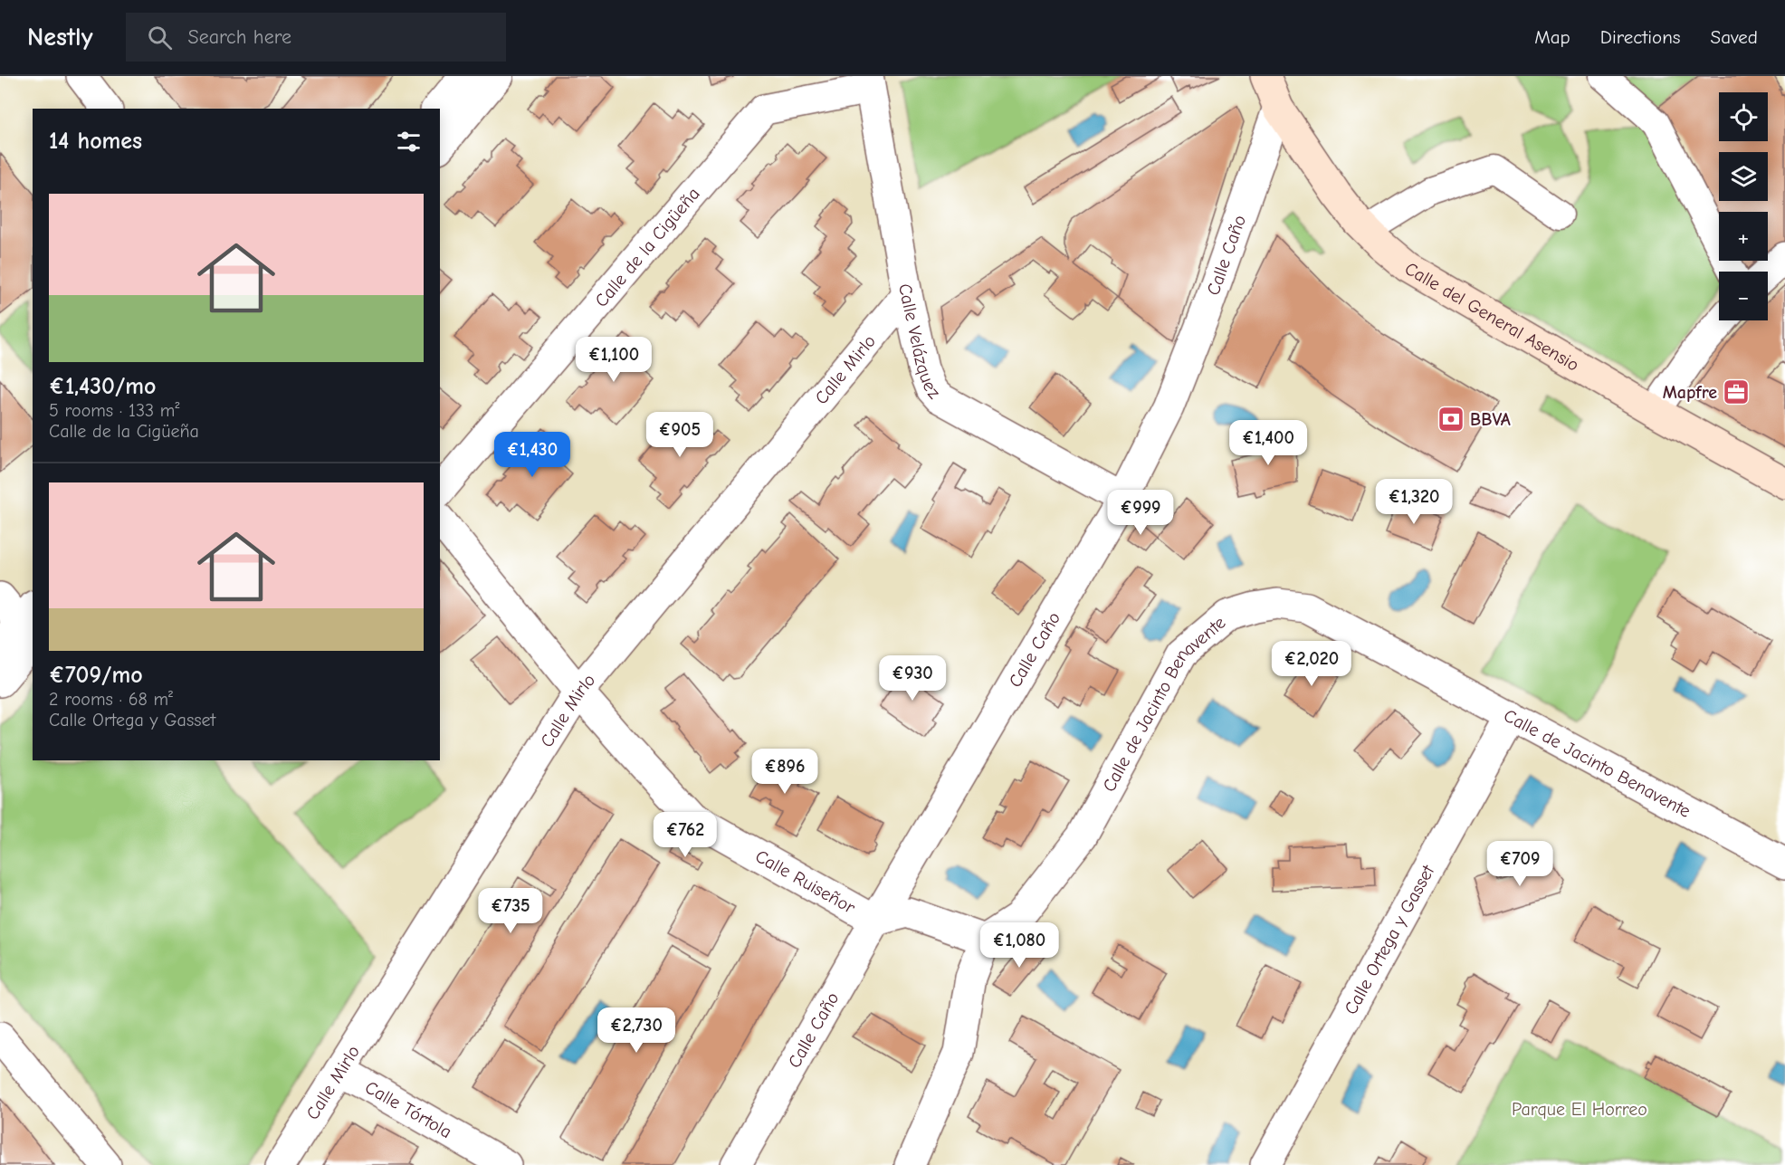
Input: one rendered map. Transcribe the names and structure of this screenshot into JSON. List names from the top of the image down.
{
  "streets": {
    "main road": ["Calle del General Asensio"],
    "street": [
      "Calle de la Cigüeña",
      "Calle Caño",
      "Calle Velázquez",
      "Calle Mirlo",
      "Calle de Jacinto Benavente",
      "Calle Ruiseñor",
      "Calle Ortega y Gasset",
      "Calle Tórtola"
    ]
  },
  "crossings": [
    ["Calle de la Cigüeña", "Calle Velázquez"],
    ["Calle Caño", "Calle del General Asensio"],
    ["Calle Caño", "Calle Velázquez"],
    ["Calle Caño", "Calle Ruiseñor"],
    ["Calle Velázquez", "Calle Mirlo"],
    ["Calle Mirlo", "Calle Ruiseñor"],
    ["Calle Mirlo", "Calle Tórtola"],
    ["Calle de Jacinto Benavente", "Calle Ruiseñor"],
    ["Calle de Jacinto Benavente", "Calle Ortega y Gasset"]
  ],
  "parks": ["Parque El Horreo"],
  "places": {
    "office": ["Mapfre"],
    "bank": ["BBVA"]
  },
  "page": {
    "header": "Nestly",
    "search": "Search here",
    "nav": ["Map", "Directions", "Saved"],
    "map_buttons": ["+", "−"],
    "heading": "14 homes",
    "list": [
      {
        "name": "€1,430/mo",
        "note": "5 rooms · 133 m² · Calle de la Cigüeña"
      },
      {
        "name": "€709/mo",
        "note": "2 rooms · 68 m² · Calle Ortega y Gasset"
      }
    ],
    "price": [
      "€1,100",
      "€905",
      "€1,400",
      "€1,430",
      "€1,320",
      "€999",
      "€2,020",
      "€930",
      "€896",
      "€762",
      "€709",
      "€735",
      "€1,080",
      "€2,730"
    ]
  }
}
